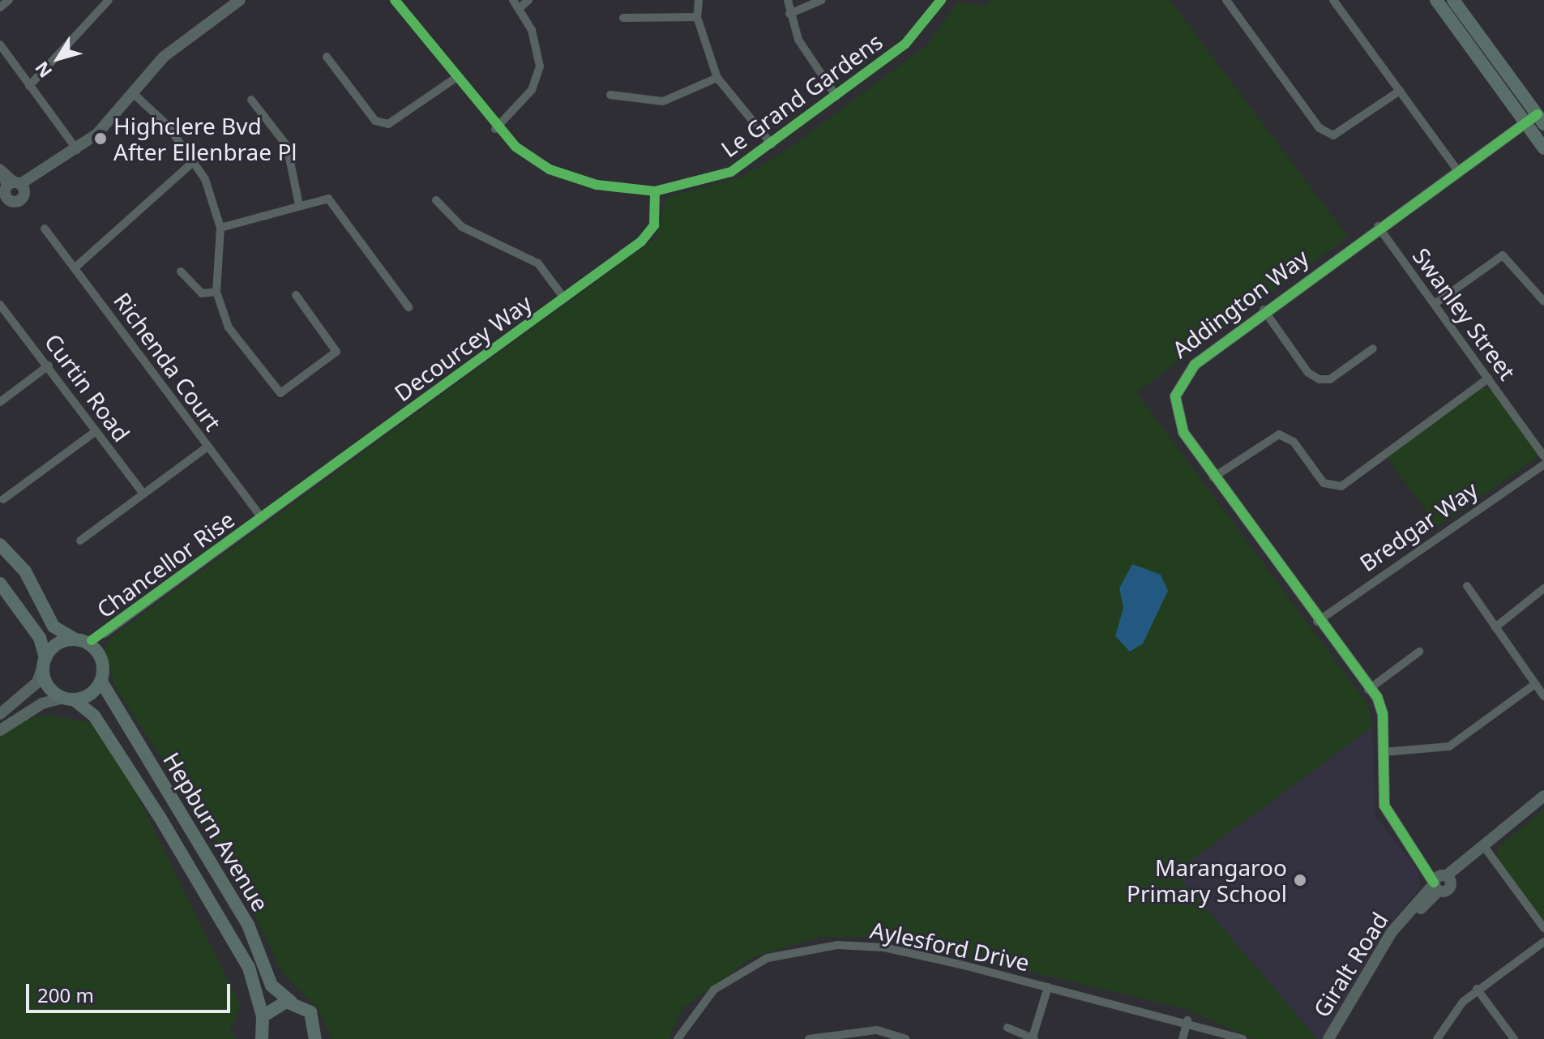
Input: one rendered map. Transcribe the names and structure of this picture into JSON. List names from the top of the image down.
{
  "streets": {
    "main road": ["Hepburn Avenue"],
    "street": [
      "Le Grand Gardens",
      "Addington Way",
      "Swanley Street",
      "Decourcey Way",
      "Richenda Court",
      "Curtin Road",
      "Bredgar Way",
      "Chancellor Rise",
      "Aylesford Drive",
      "Giralt Road"
    ]
  },
  "crossings": [
    ["Le Grand Gardens", "Decourcey Way"],
    ["Addington Way", "Swanley Street"],
    ["Addington Way", "Bredgar Way"],
    ["Addington Way", "Giralt Road"],
    ["Decourcey Way", "Richenda Court"],
    ["Decourcey Way", "Chancellor Rise"],
    ["Richenda Court", "Chancellor Rise"]
  ],
  "places": ["Highclere Bvd After Ellenbrae Pl", "Marangaroo Primary School"],
  "scale_bar": "200 m",
  "north": "bottom left"
}
